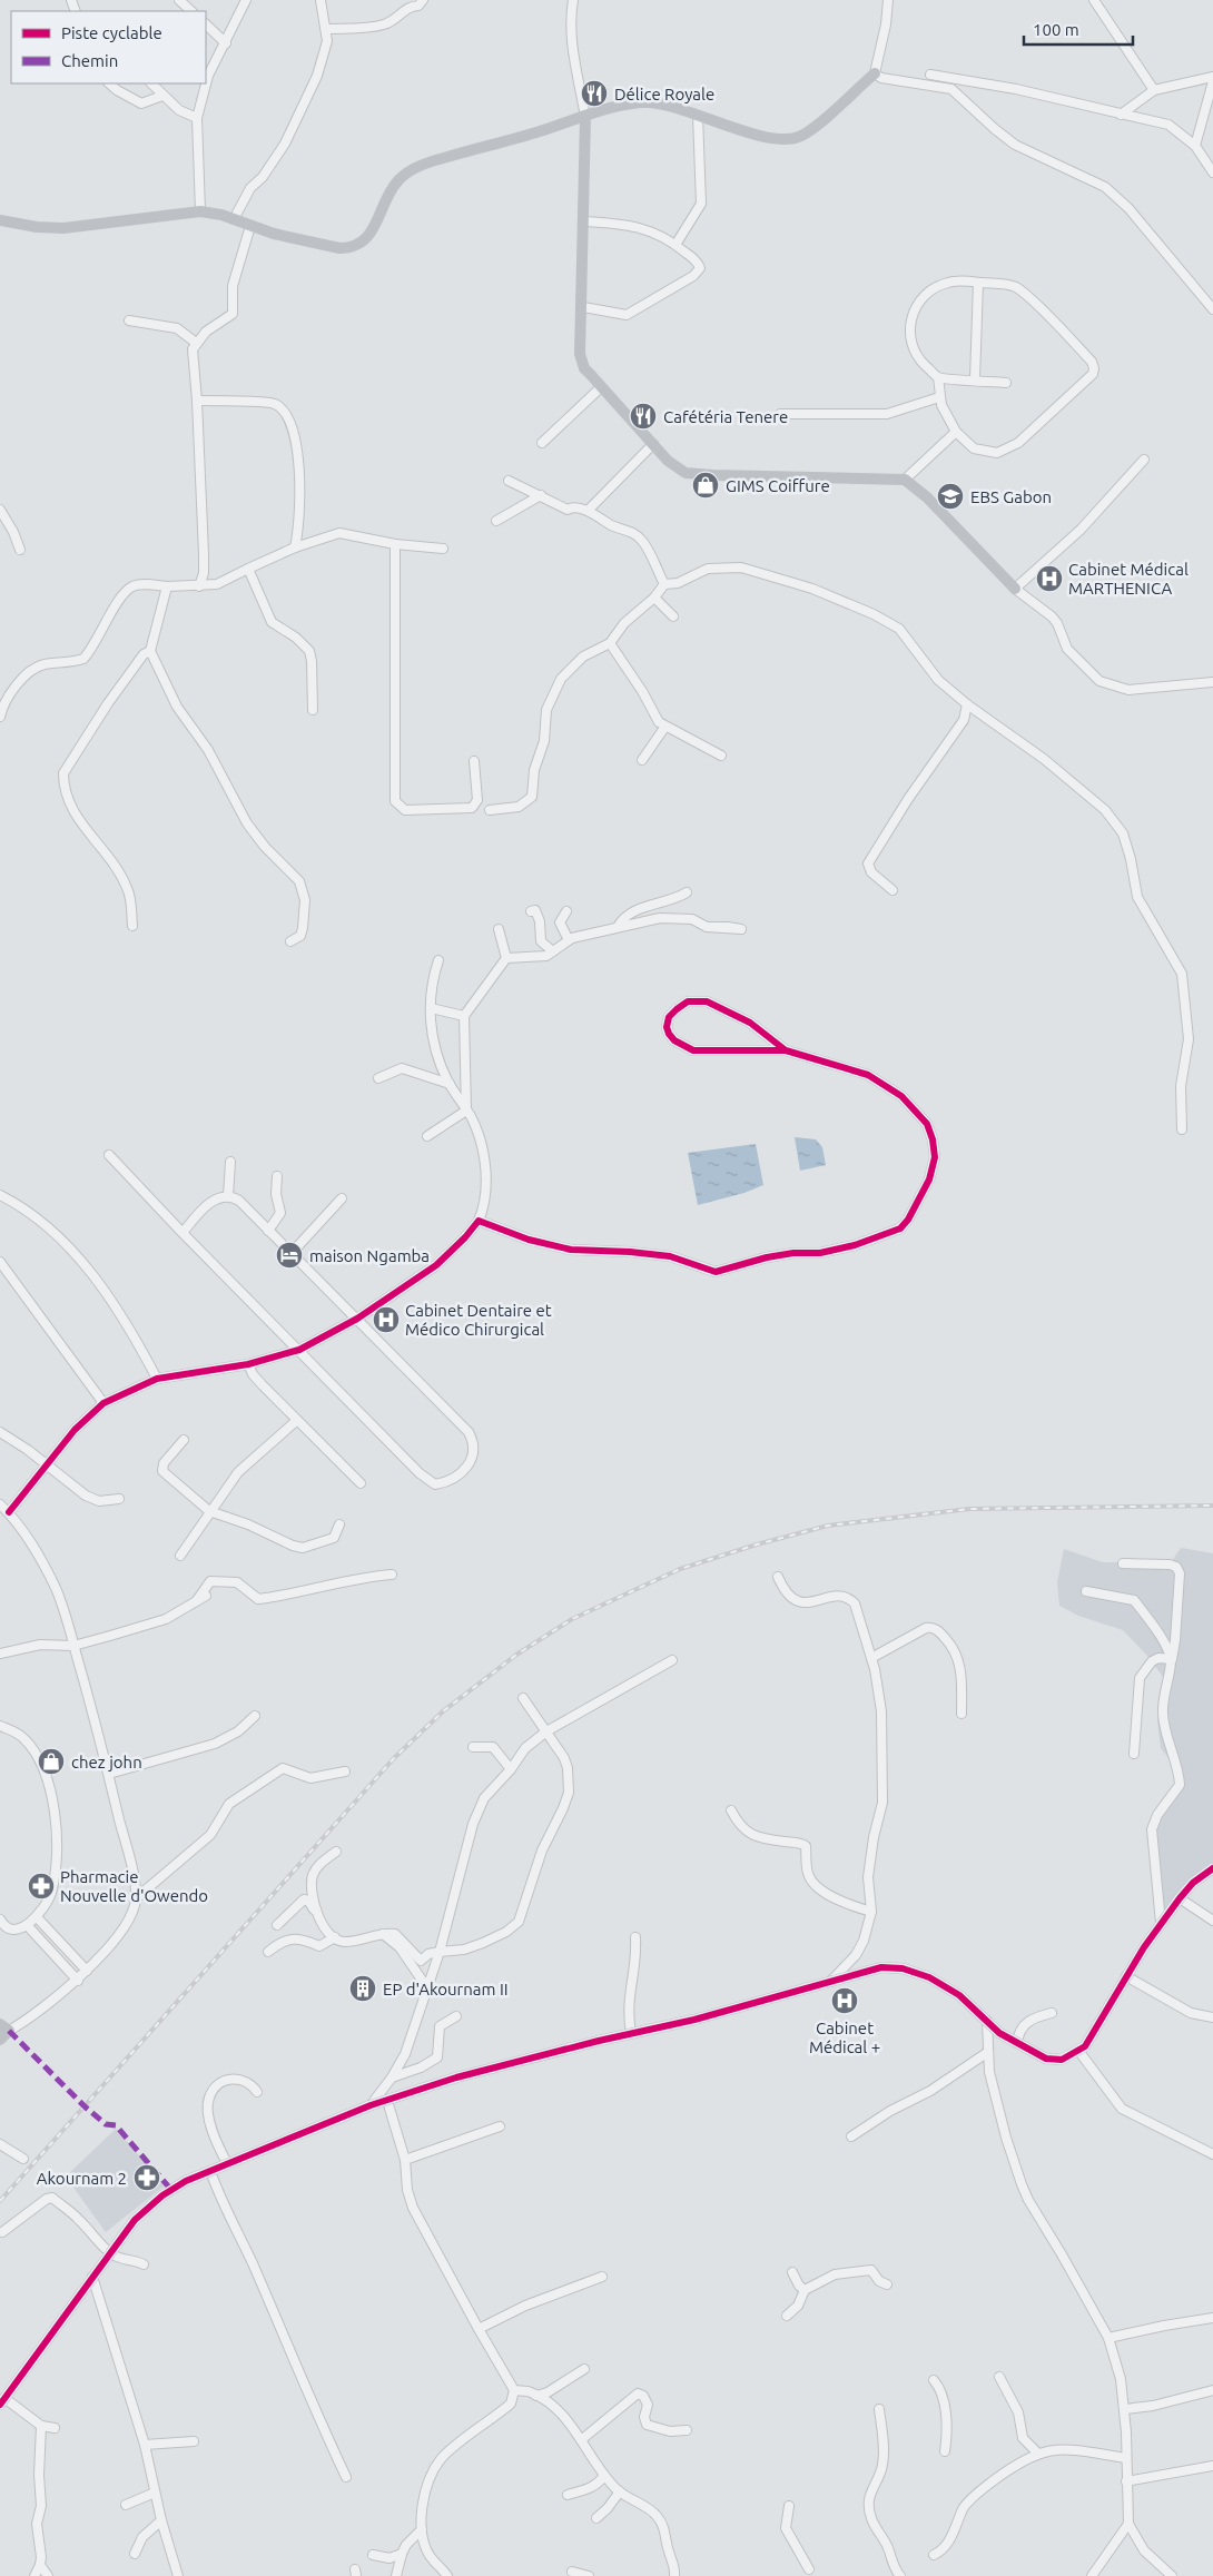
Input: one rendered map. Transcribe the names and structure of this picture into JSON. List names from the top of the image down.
{
  "places": {
    "restaurant": ["Délice Royale", "Cafétéria Tenere"],
    "shop": ["GIMS Coiffure", "chez john"],
    "school or university": ["EBS Gabon"],
    "hospital": ["Cabinet Médical MARTHENICA", "Cabinet Dentaire et Médico Chirurgical", "Cabinet Médical +"],
    "hotel": ["maison Ngamba"],
    "pharmacy": ["Pharmacie Nouvelle d'Owendo", "Akournam 2"],
    "building": ["EP d'Akournam II"]
  },
  "legend": ["Piste cyclable", "Chemin"],
  "scale_bar": "100 m"
}
